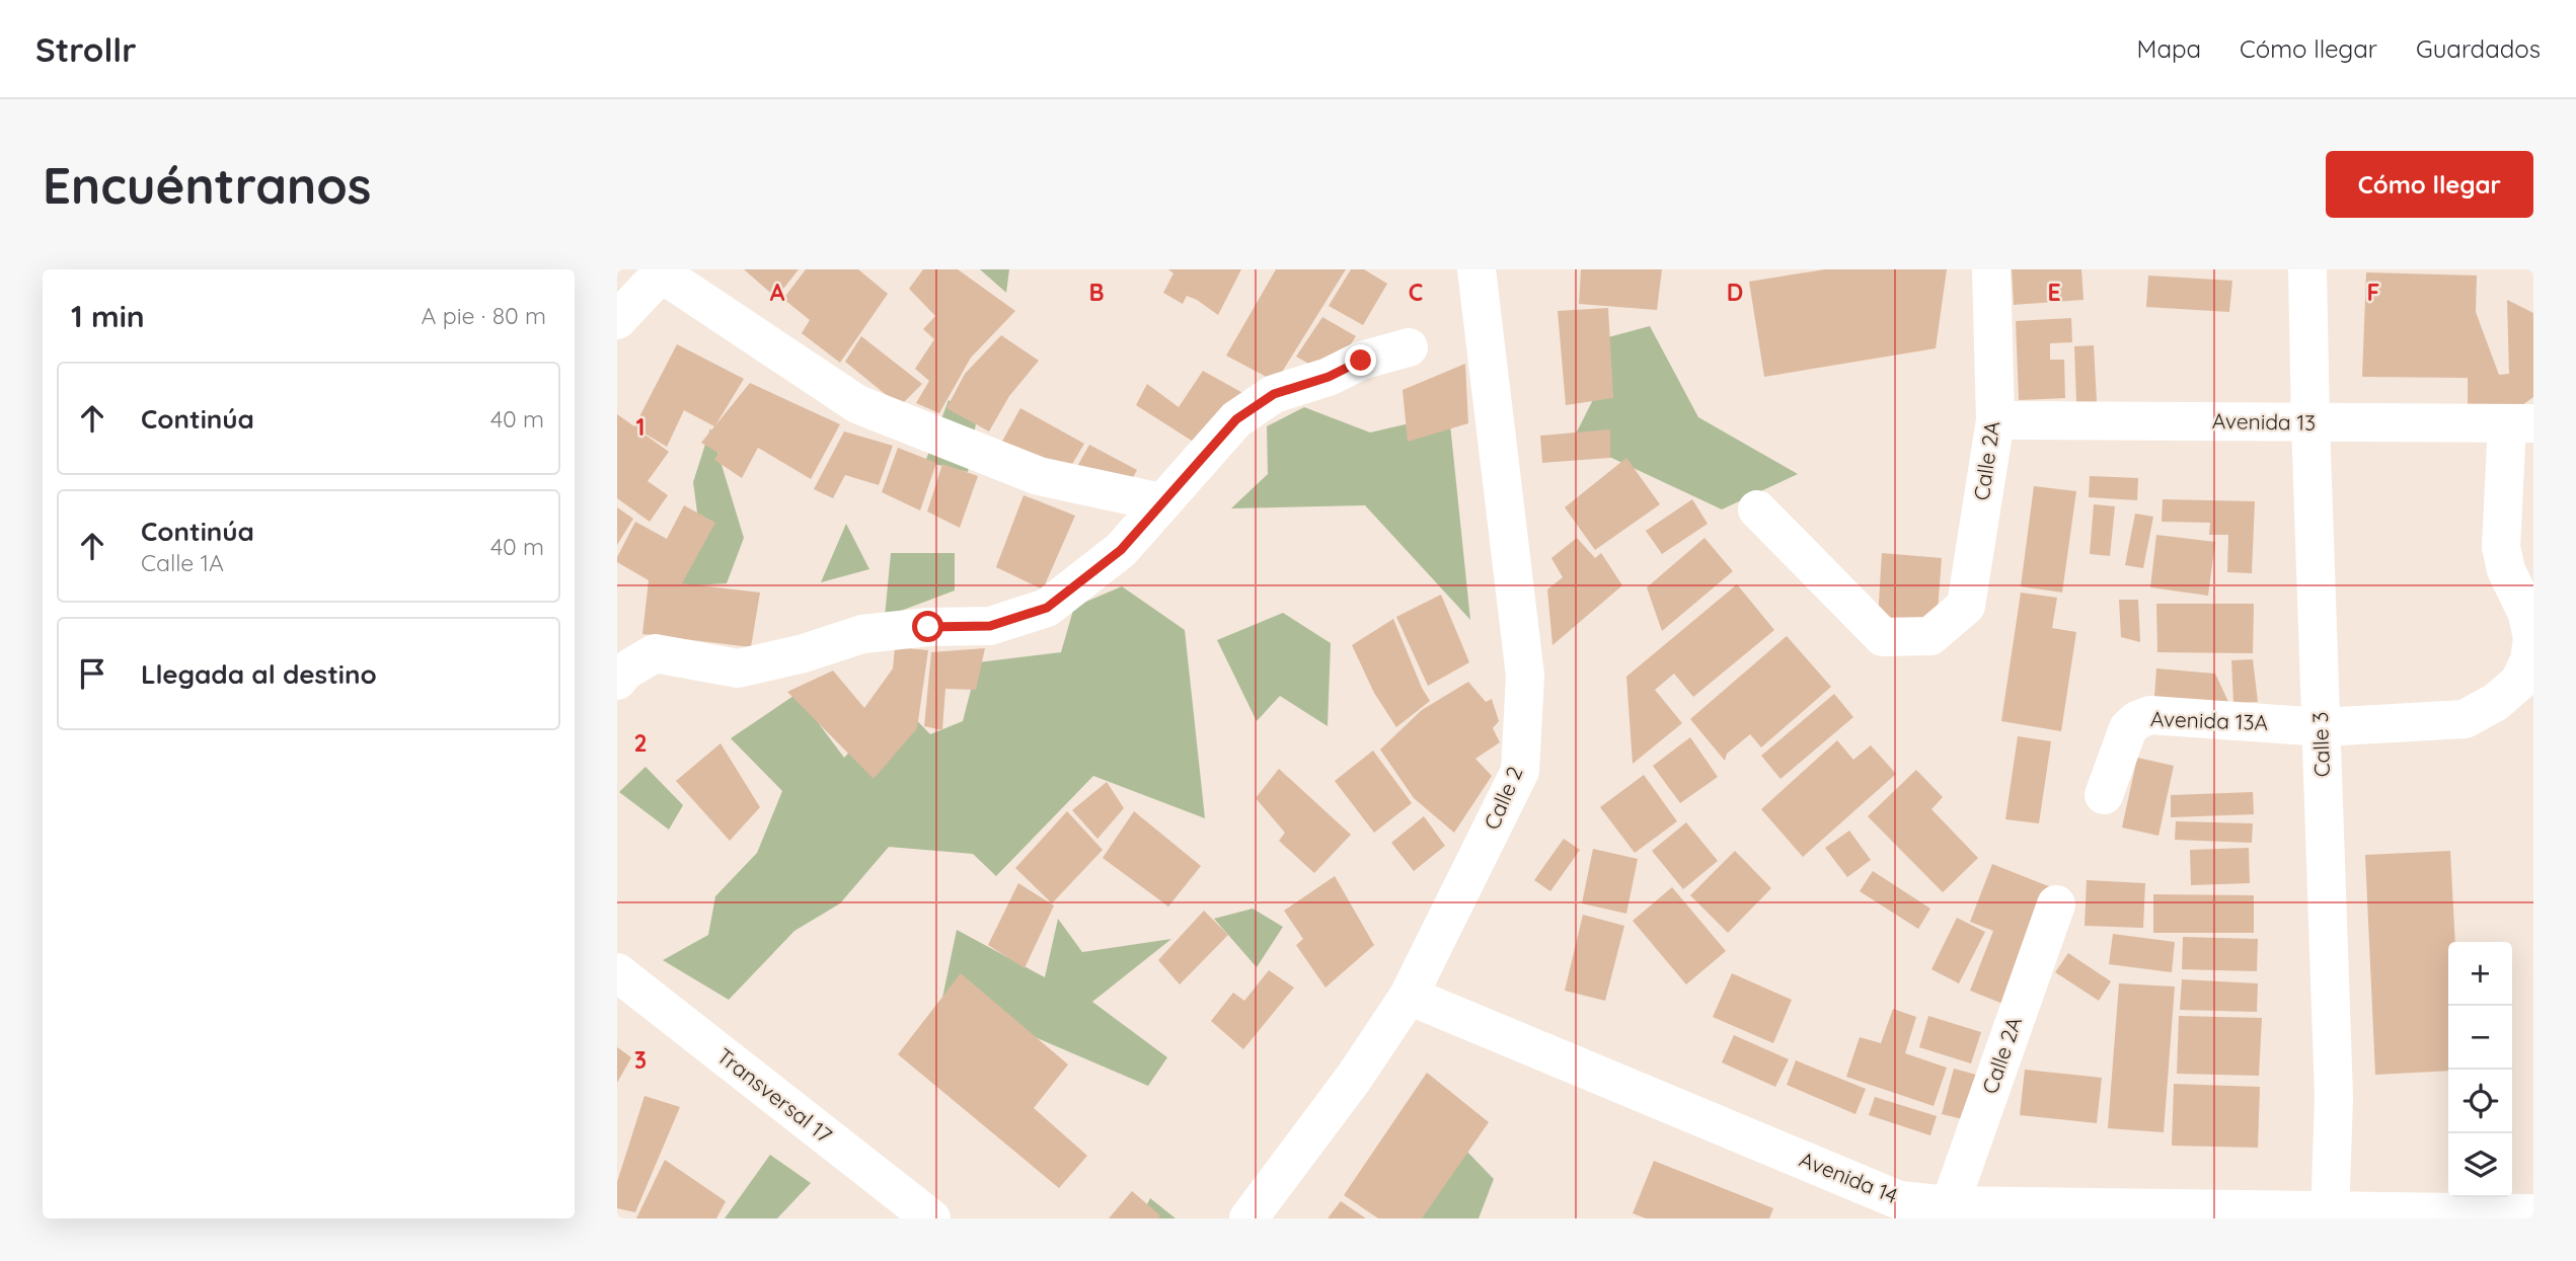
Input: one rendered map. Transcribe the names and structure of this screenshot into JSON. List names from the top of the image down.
{
  "streets": {
    "street": [
      "Avenida 13",
      "Calle 2A",
      "Avenida 13A",
      "Calle 3",
      "Calle 2",
      "Transversal 17",
      "Avenida 14"
    ]
  },
  "crossings": [
    ["Avenida 13", "Calle 2A"],
    ["Avenida 13", "Avenida 13A"],
    ["Avenida 13", "Calle 3"],
    ["Calle 2A", "Avenida 14"],
    ["Avenida 13A", "Calle 3"],
    ["Calle 3", "Avenida 14"],
    ["Calle 2", "Avenida 14"]
  ],
  "page": {
    "header": "Strollr",
    "nav": ["Mapa", "Cómo llegar", "Guardados"],
    "buttons": "Cómo llegar",
    "title": "Encuéntranos",
    "heading": ["1 min", "A pie · 80 m"],
    "list": [
      ["Continúa", "40 m"],
      ["Continúa", "Calle 1A", "40 m"],
      "Llegada al destino"
    ],
    "map_buttons": ["+", "−"]
  },
  "grid": {
    "columns": [
      "A",
      "B",
      "C",
      "D",
      "E",
      "F"
    ],
    "rows": ["1", "2", "3"]
  }
}
